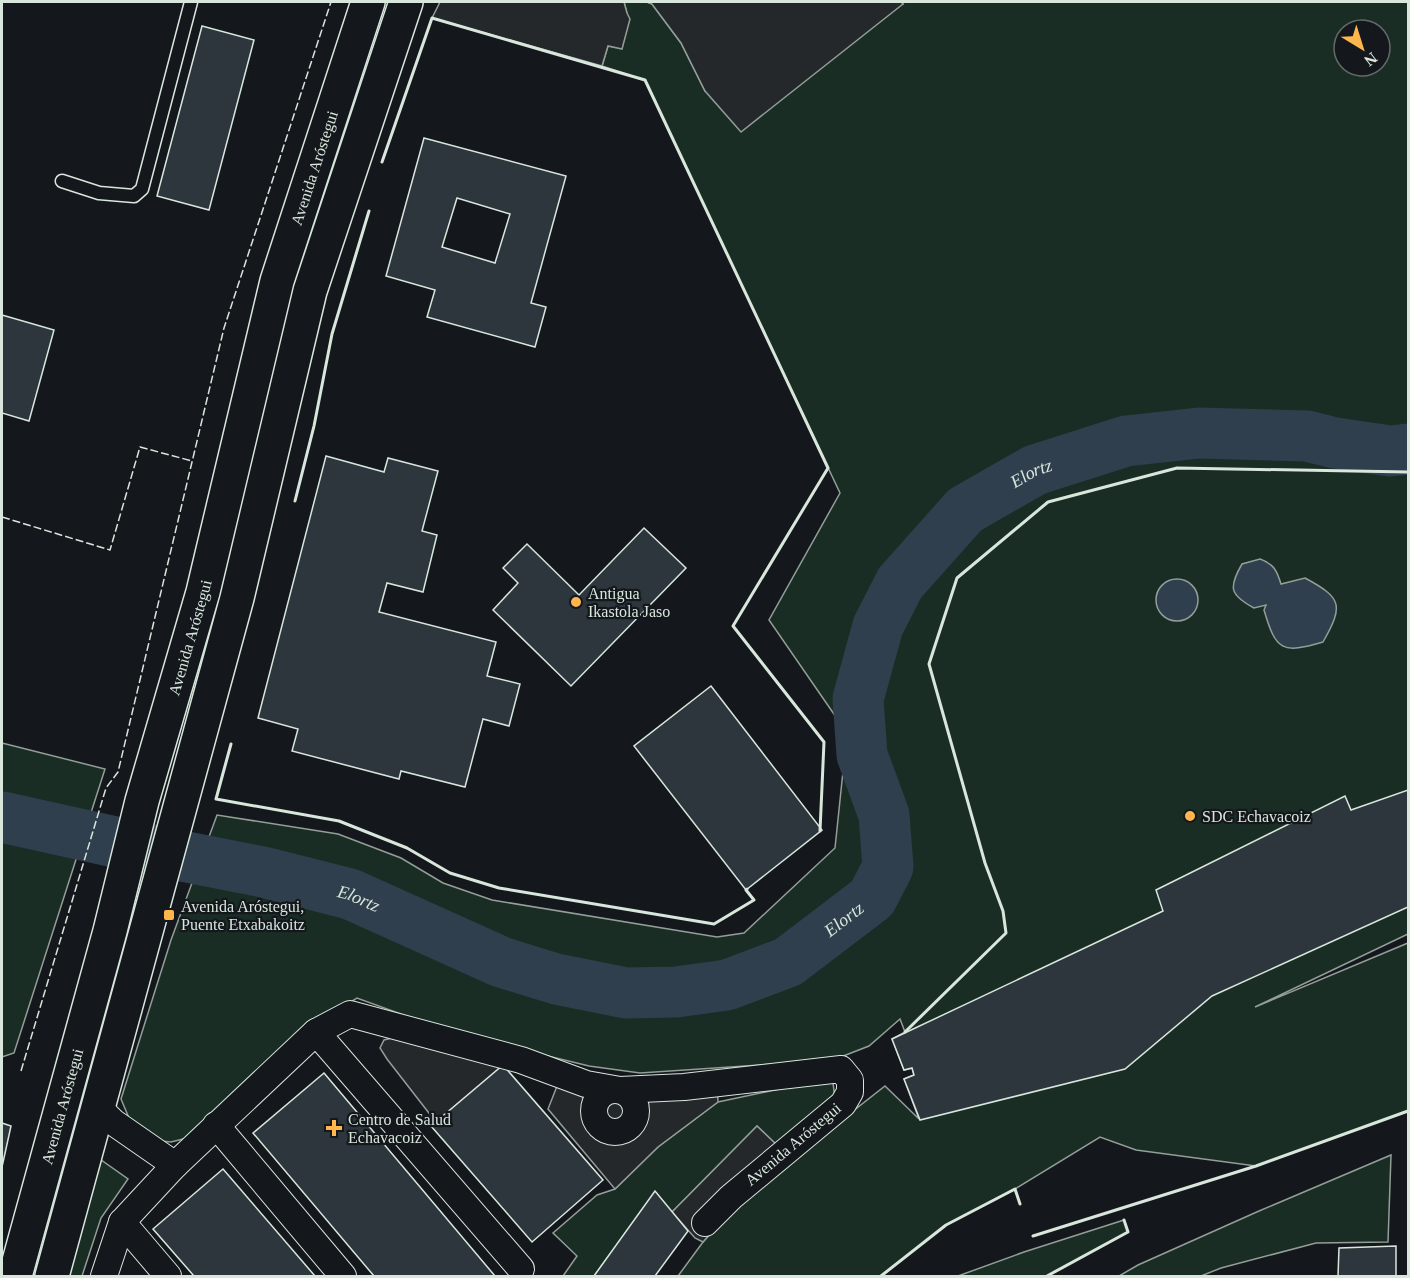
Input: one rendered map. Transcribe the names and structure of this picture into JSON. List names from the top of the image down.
{
  "streets": {
    "main road": ["Avenida Aróstegui"]
  },
  "water": ["Elortz"],
  "places": {
    "other": ["Antigua Ikastola Jaso", "SDC Echavacoiz"],
    "transit": ["Avenida Aróstegui, Puente Etxabakoitz"],
    "health": ["Centro de Salud Echavacoiz"]
  },
  "north": "bottom right"
}
